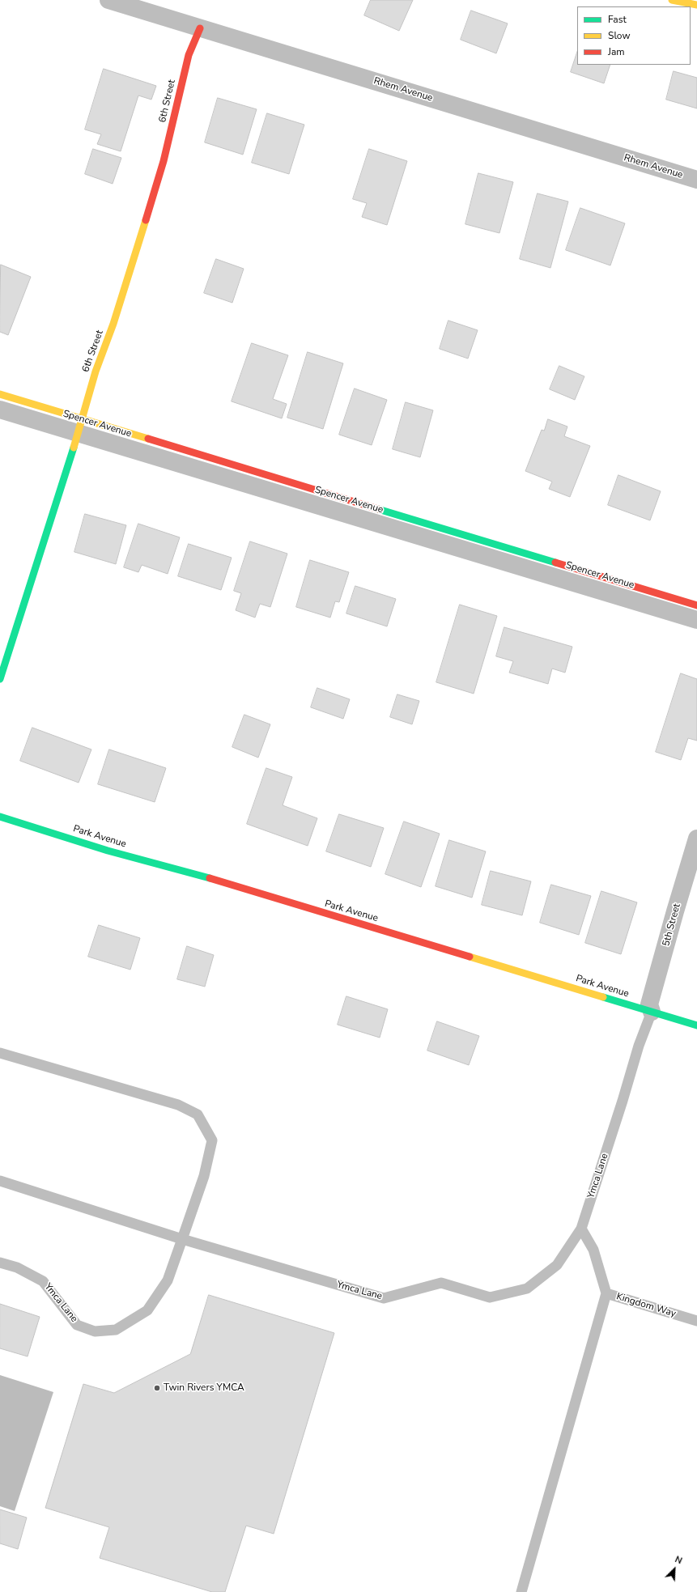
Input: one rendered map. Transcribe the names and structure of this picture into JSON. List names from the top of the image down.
{
  "streets": {
    "street": [
      "Rhem Avenue",
      "6th Street",
      "Spencer Avenue",
      "Park Avenue",
      "5th Street"
    ],
    "lane": ["Ymca Lane", "Kingdom Way"]
  },
  "crossings": [
    ["Rhem Avenue", "6th Street"],
    ["6th Street", "Spencer Avenue"],
    ["Park Avenue", "5th Street"],
    ["Park Avenue", "Ymca Lane"],
    ["5th Street", "Ymca Lane"],
    ["Ymca Lane", "Kingdom Way"]
  ],
  "places": ["Twin Rivers YMCA"],
  "legend": ["Fast", "Slow", "Jam"],
  "north": "top right"
}
